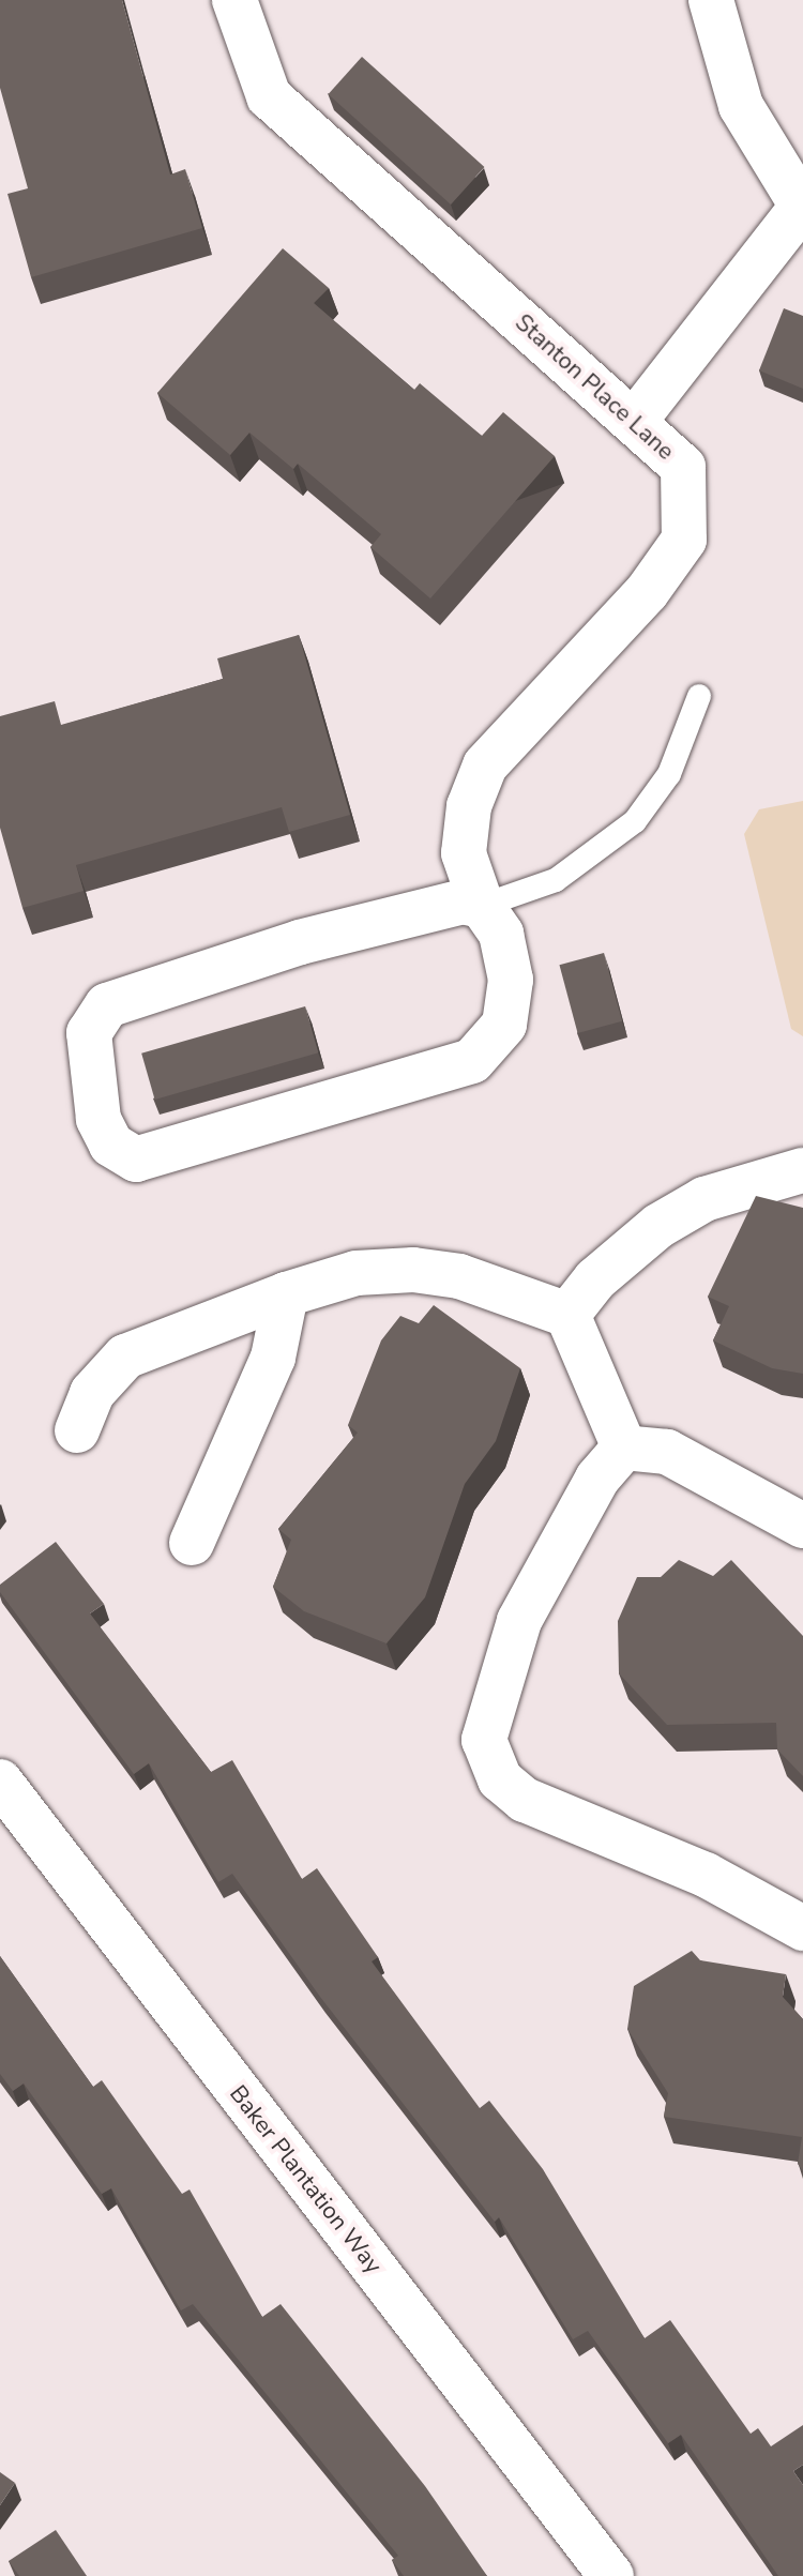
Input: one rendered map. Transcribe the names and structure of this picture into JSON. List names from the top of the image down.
{
  "streets": {
    "street": ["Stanton Place Lane", "Baker Plantation Way"]
  }
}
